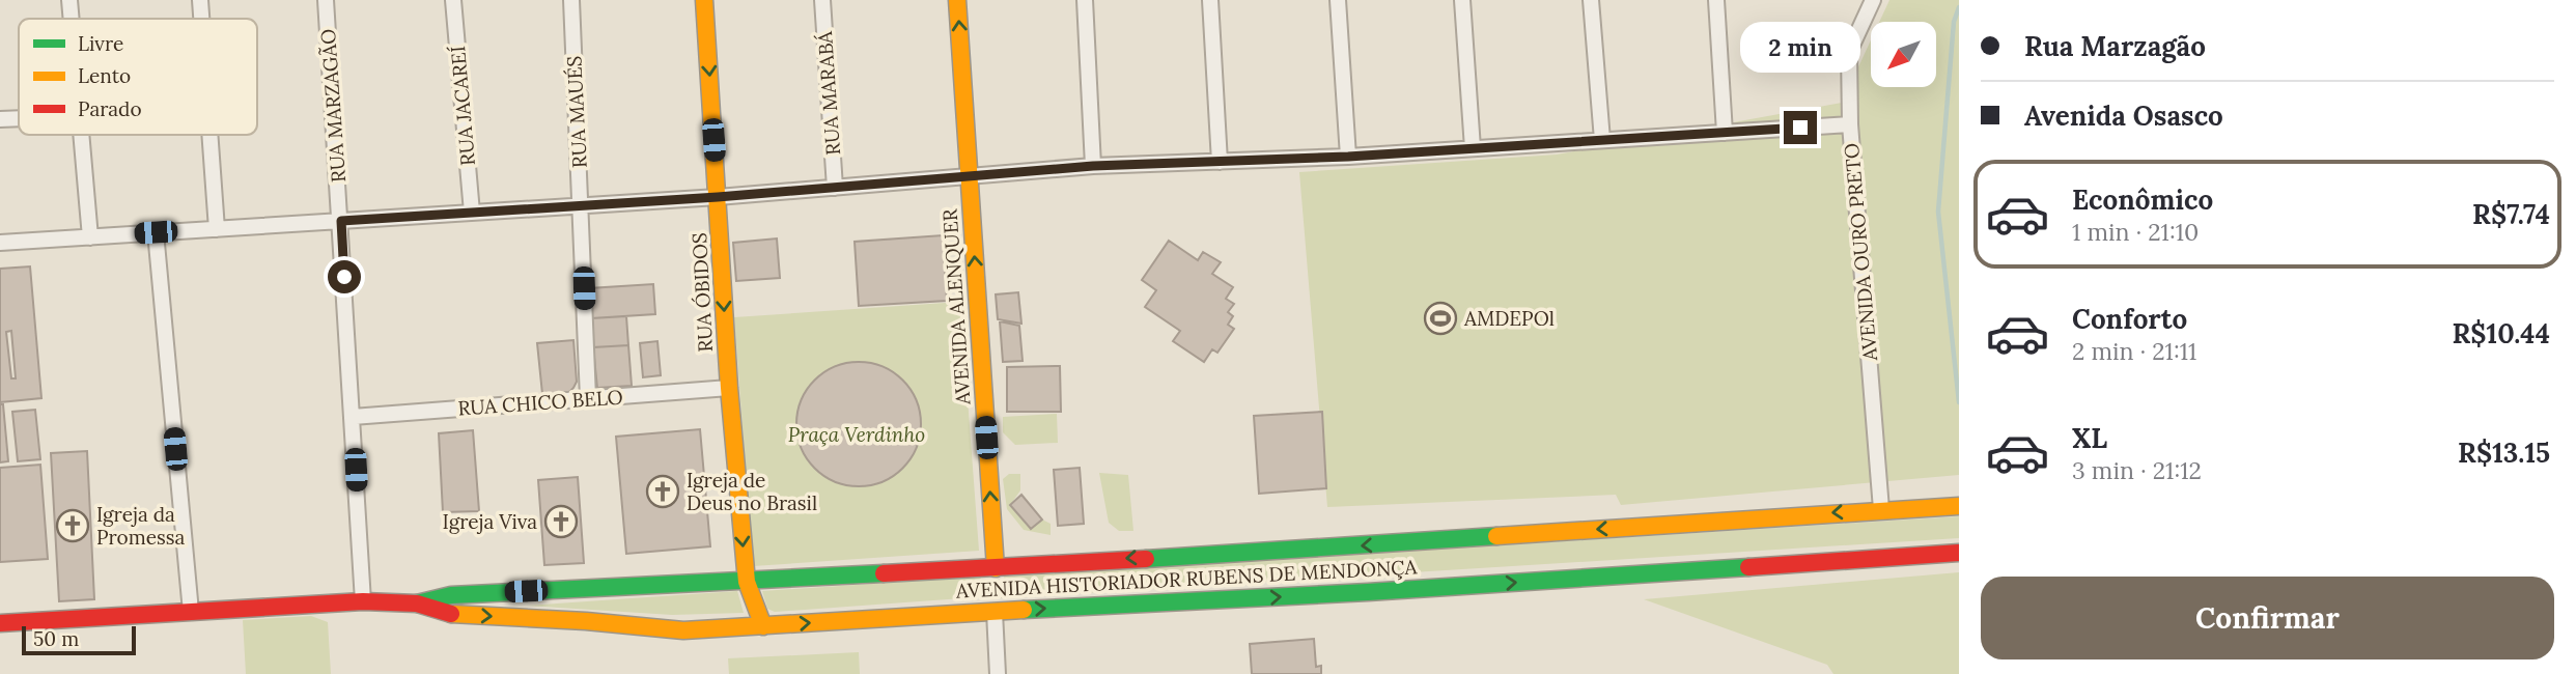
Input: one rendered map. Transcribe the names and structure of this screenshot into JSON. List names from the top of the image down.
{
  "streets": {
    "main road": ["RUA ÓBIDOS", "AVENIDA ALENQUER", "AVENIDA HISTORIADOR RUBENS DE MENDONÇA"],
    "street": [
      "RUA MARABÁ",
      "RUA MARZAGÃO",
      "RUA JACAREÍ",
      "RUA MAUÉS",
      "AVENIDA OURO PRETO",
      "RUA CHICO BELO"
    ]
  },
  "crossings": [
    ["RUA MARZAGÃO", "RUA CHICO BELO"],
    ["RUA MARZAGÃO", "AVENIDA HISTORIADOR RUBENS DE MENDONÇA"],
    ["RUA MAUÉS", "RUA CHICO BELO"],
    ["AVENIDA OURO PRETO", "AVENIDA HISTORIADOR RUBENS DE MENDONÇA"],
    ["RUA ÓBIDOS", "RUA CHICO BELO"],
    ["RUA ÓBIDOS", "AVENIDA HISTORIADOR RUBENS DE MENDONÇA"],
    ["AVENIDA ALENQUER", "AVENIDA HISTORIADOR RUBENS DE MENDONÇA"]
  ],
  "one_way": ["RUA ÓBIDOS", "AVENIDA ALENQUER"],
  "parks": ["Praça Verdinho"],
  "places": {
    "sports": ["AMDEPOl"],
    "church": ["Igreja de Deus no Brasil", "Igreja Viva", "Igreja da Promessa"]
  },
  "legend": ["Livre", "Lento", "Parado"],
  "scale_bar": "50 m",
  "north": "bottom left",
  "page": {
    "banner": ["Rua Marzagão", "Avenida Osasco"],
    "bubble": "2 min",
    "list": [
      {
        "name": "Econômico",
        "note": "1 min · 21:10",
        "value": "R$7.74"
      },
      {
        "name": "Conforto",
        "note": "2 min · 21:11",
        "value": "R$10.44"
      },
      {
        "name": "XL",
        "note": "3 min · 21:12",
        "value": "R$13.15"
      }
    ],
    "buttons": "Confirmar",
    "scale": "50 m"
  }
}
